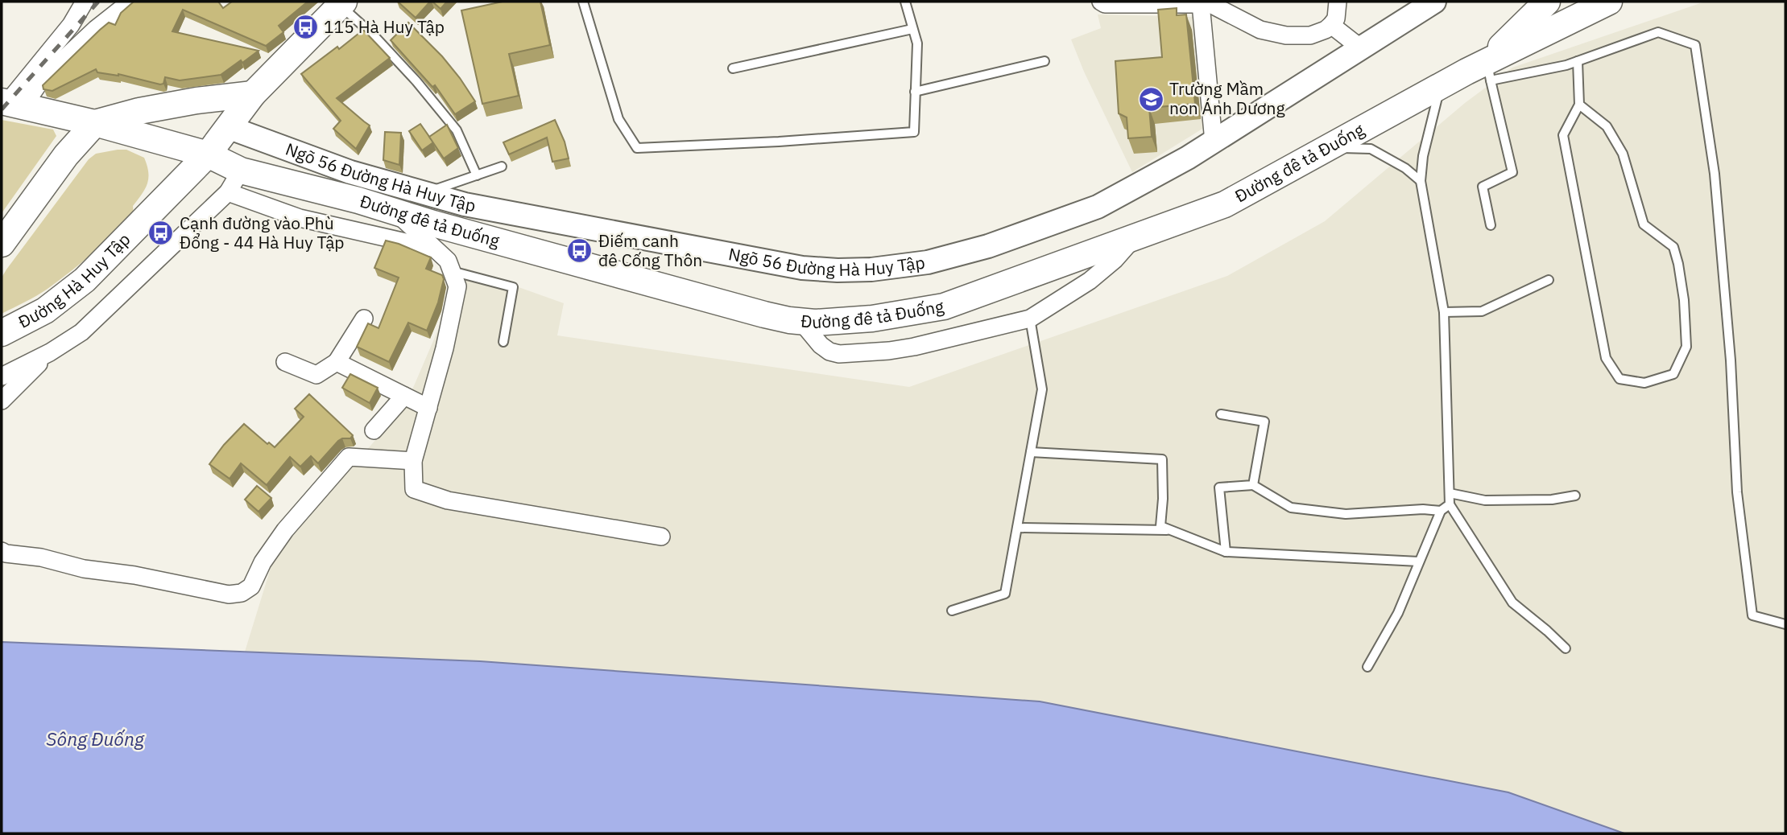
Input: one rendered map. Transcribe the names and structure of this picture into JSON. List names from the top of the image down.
{
  "streets": {
    "main road": ["Đường đê tả Đuống", "Đường Hà Huy Tập"],
    "street": ["Ngõ 56 Đường Hà Huy Tập"]
  },
  "crossings": [
    ["Đường đê tả Đuống", "Đường Hà Huy Tập"],
    ["Ngõ 56 Đường Hà Huy Tập", "Đường Hà Huy Tập"]
  ],
  "water": ["Sông Đuống"],
  "places": {
    "bus stop": ["115 Hà Huy Tập", "Cạnh đường vào Phù Đổng - 44 Hà Huy Tập", "Điếm canh đê Cống Thôn"],
    "school or university": ["Trường Mầm non Ánh Dương"]
  }
}
